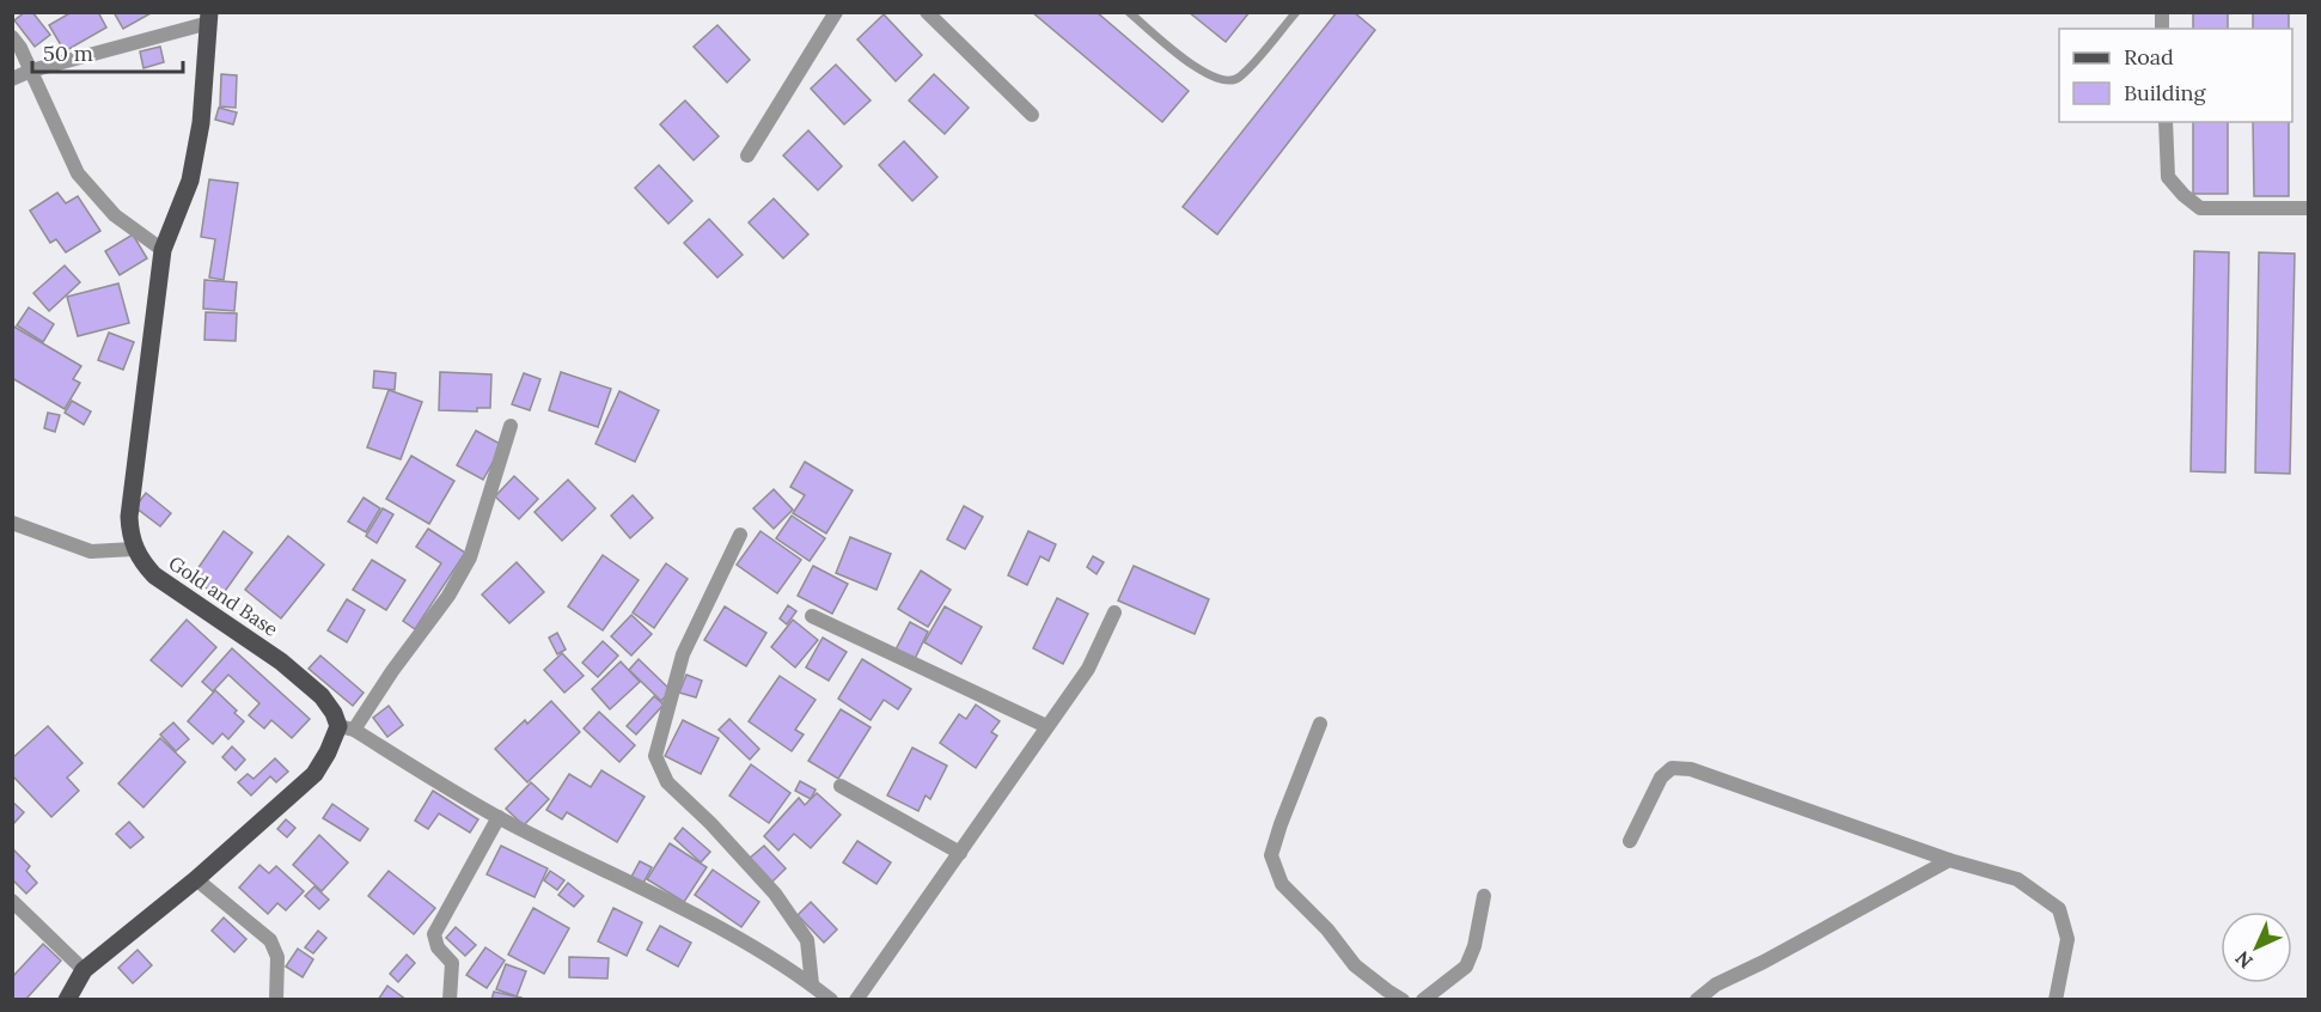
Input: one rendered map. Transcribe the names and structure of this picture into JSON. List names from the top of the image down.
{
  "streets": {
    "main road": ["Gold and Base"]
  },
  "legend": ["Road", "Building"],
  "scale_bar": "50 m",
  "north": "bottom left"
}
